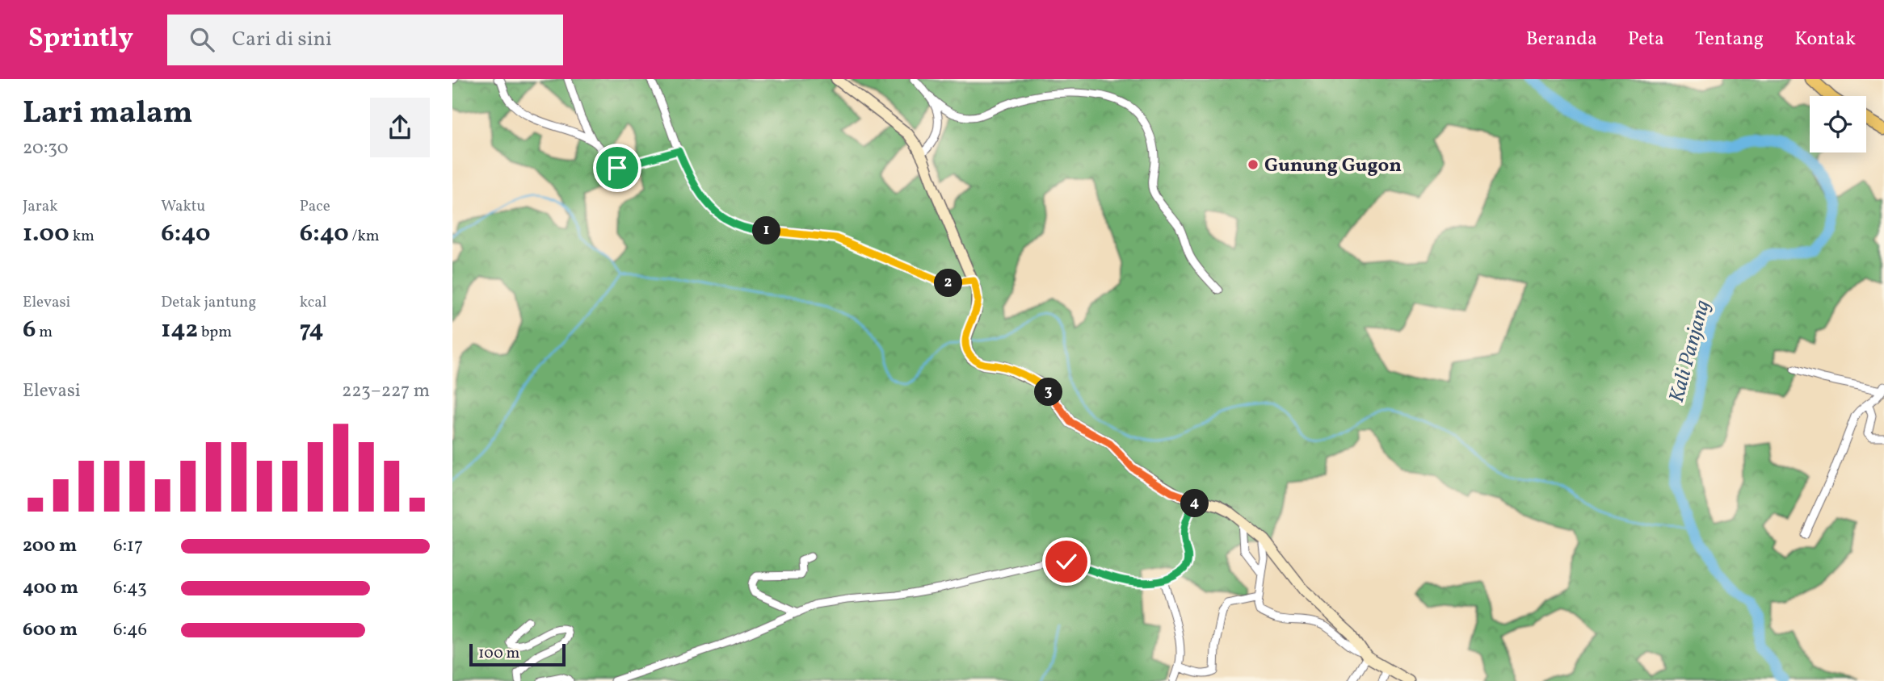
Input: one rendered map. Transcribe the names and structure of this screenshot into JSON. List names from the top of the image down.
{
  "water": ["Kali Panjang"],
  "places": ["Gunung Gugon"],
  "scale_bar": "100 m",
  "page": {
    "header": "Sprintly",
    "search": "Cari di sini",
    "nav": [
      "Beranda",
      "Peta",
      "Tentang",
      "Kontak"
    ],
    "heading": ["Lari malam", "20:30"],
    "stats": [
      ["Jarak", "1.00 km"],
      ["Waktu", "6:40"],
      ["Pace", "6:40 /km"],
      ["Elevasi", "6 m"],
      ["Detak jantung", "142 bpm"],
      ["kcal", "74"]
    ],
    "pins": [
      "1",
      "2",
      "3",
      "4"
    ],
    "chart": ["Elevasi", "223–227 m"],
    "list": [
      {
        "name": "200 m",
        "note": "6:17"
      },
      {
        "name": "400 m",
        "note": "6:43"
      },
      {
        "name": "600 m",
        "note": "6:46"
      }
    ],
    "scale": "100 m"
  }
}
